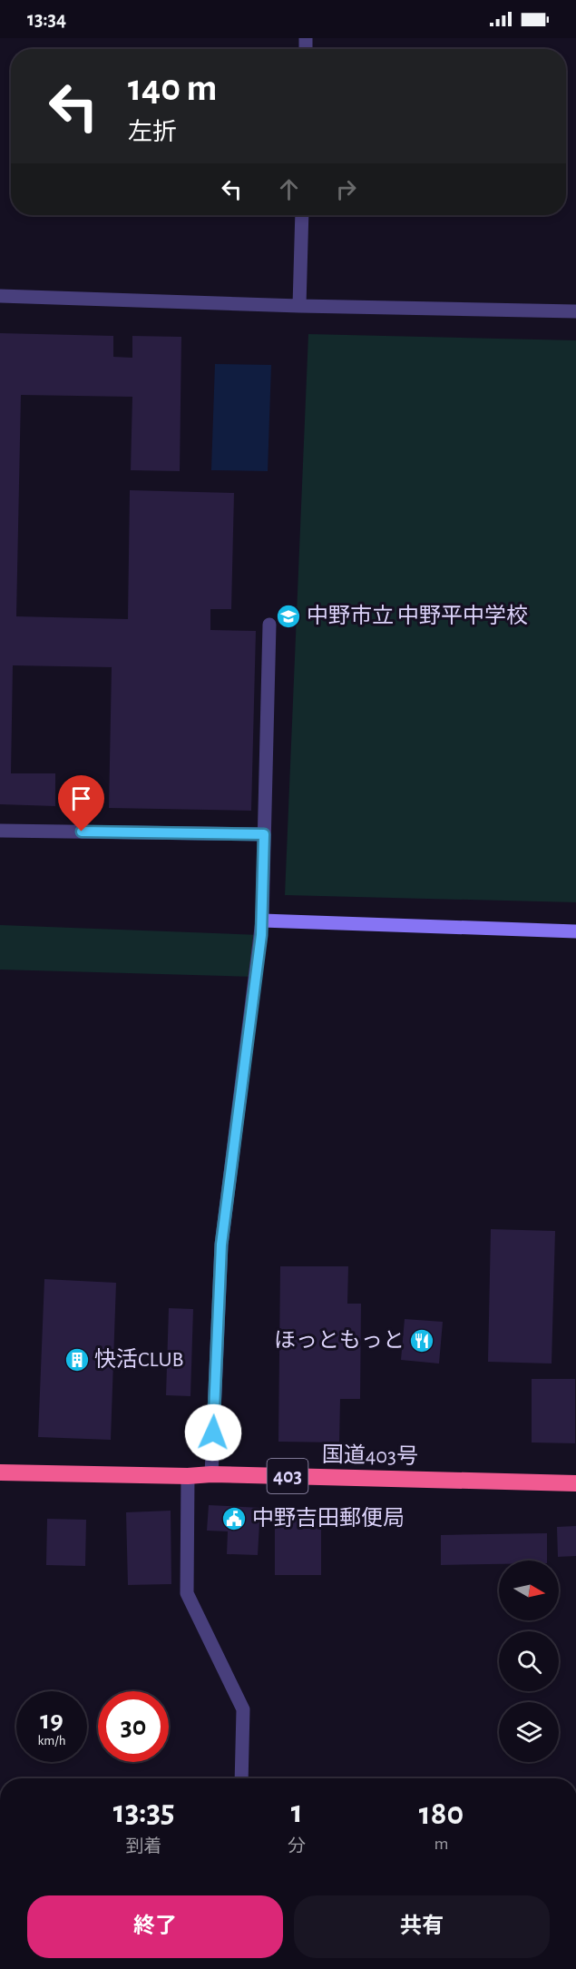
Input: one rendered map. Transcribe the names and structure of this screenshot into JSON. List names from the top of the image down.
{
  "streets": {
    "highway": ["国道403号", "403"]
  },
  "places": {
    "school or university": ["中野市立 中野平中学校"],
    "restaurant": ["ほっともっと"],
    "building": ["快活CLUB"],
    "public building": ["中野吉田郵便局"]
  },
  "north": "right",
  "page": {
    "status": "13:34",
    "turn": ["140 m", "左折"],
    "speed": "19 km/h",
    "limit": "30",
    "eta": [
      "13:35",
      "到着",
      "1",
      "分",
      "180",
      "m"
    ],
    "buttons": ["終了", "共有"]
  }
}
